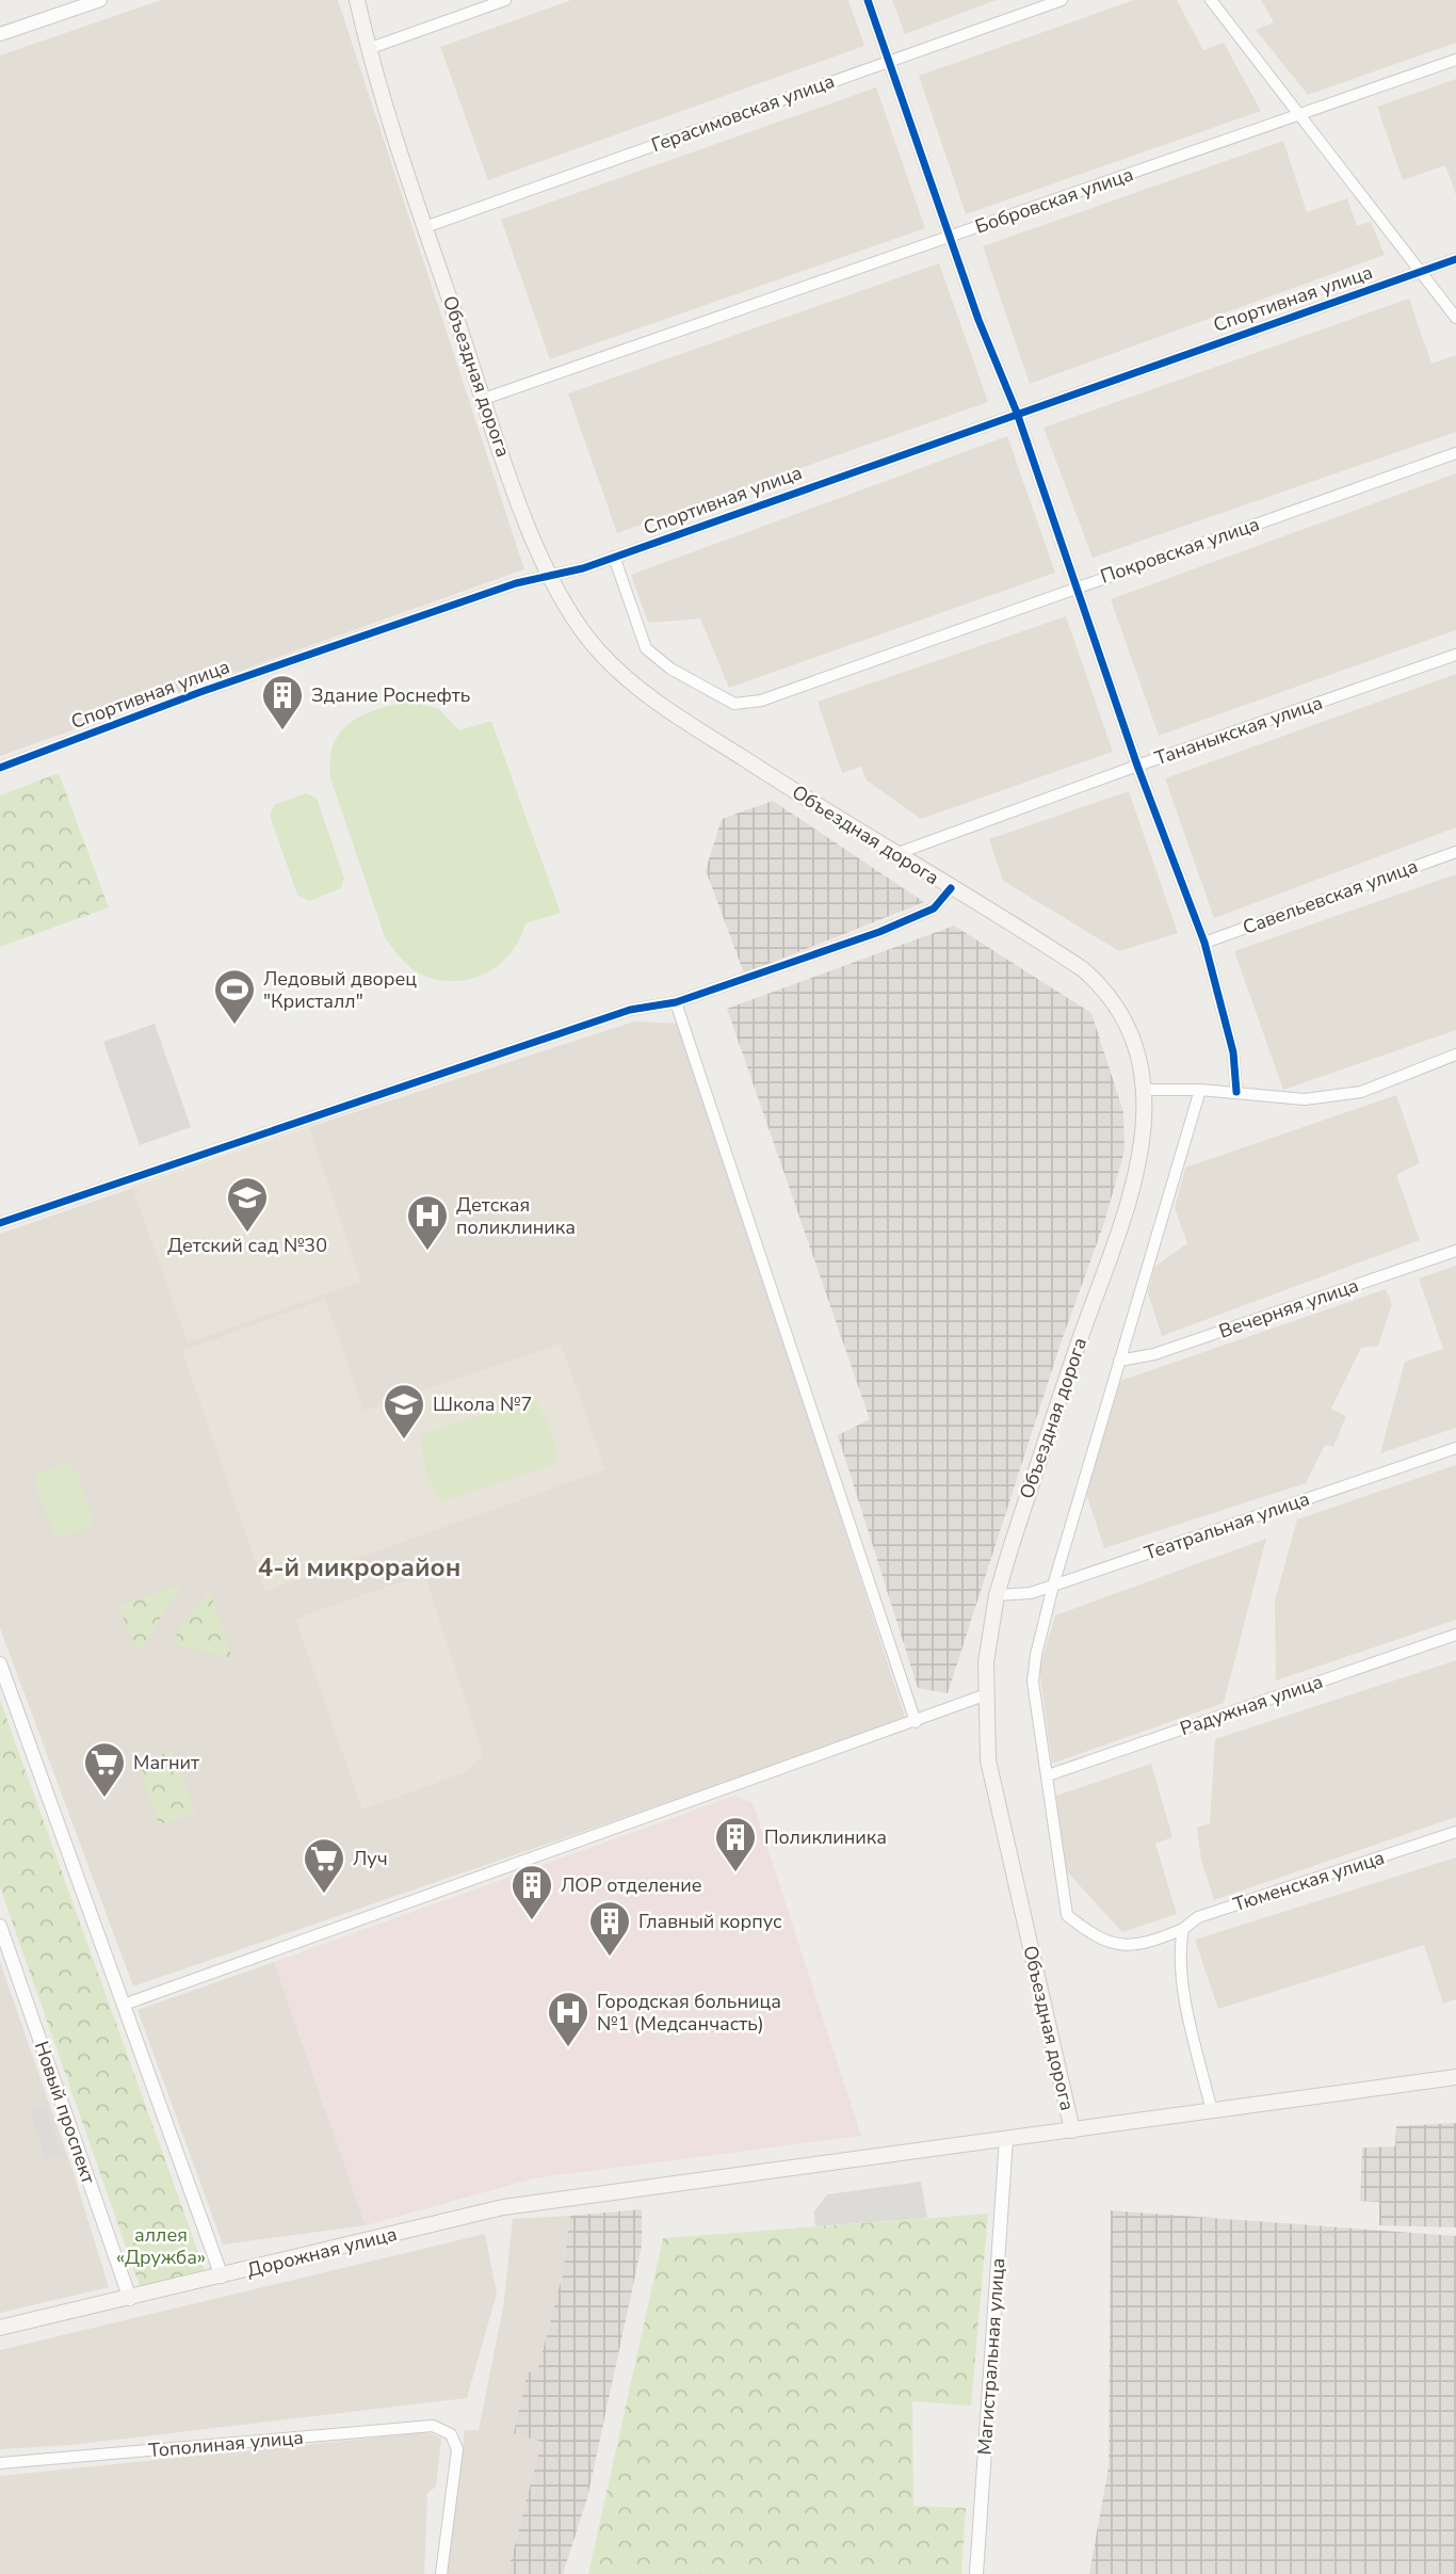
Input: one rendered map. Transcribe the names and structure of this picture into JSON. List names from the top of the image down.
{
  "streets": {
    "main road": ["Объездная дорога", "Дорожная улица"],
    "street": [
      "Герасимовская улица",
      "Бобровская улица",
      "Спортивная улица",
      "Покровская улица",
      "Тананыкская улица",
      "Савельевская улица",
      "Вечерняя улица",
      "Театральная улица",
      "Радужная улица",
      "Тюменская улица",
      "Новый проспект",
      "Магистральная улица",
      "Тополиная улица"
    ]
  },
  "crossings": [
    ["Герасимовская улица", "Объездная дорога"],
    ["Бобровская улица", "Объездная дорога"],
    ["Спортивная улица", "Объездная дорога"],
    ["Спортивная улица", "Покровская улица"],
    ["Объездная дорога", "Тананыкская улица"],
    ["Объездная дорога", "Театральная улица"],
    ["Объездная дорога", "Дорожная улица"],
    ["Радужная улица", "Тюменская улица"],
    ["Новый проспект", "Дорожная улица"],
    ["Дорожная улица", "Магистральная улица"]
  ],
  "districts": ["4-й микрорайон"],
  "parks": ["аллея «Дружба»"],
  "places": {
    "building": [
      "Здание Роснефть",
      "Поликлиника",
      "ЛОР отделение",
      "Главный корпус"
    ],
    "sports": ["Ледовый дворец \"Кристалл\""],
    "school or university": ["Детский сад №30", "Школа №7"],
    "hospital": ["Детская поликлиника", "Городская больница №1 (Медсанчасть)"],
    "supermarket": ["Магнит", "Луч"]
  }
}
